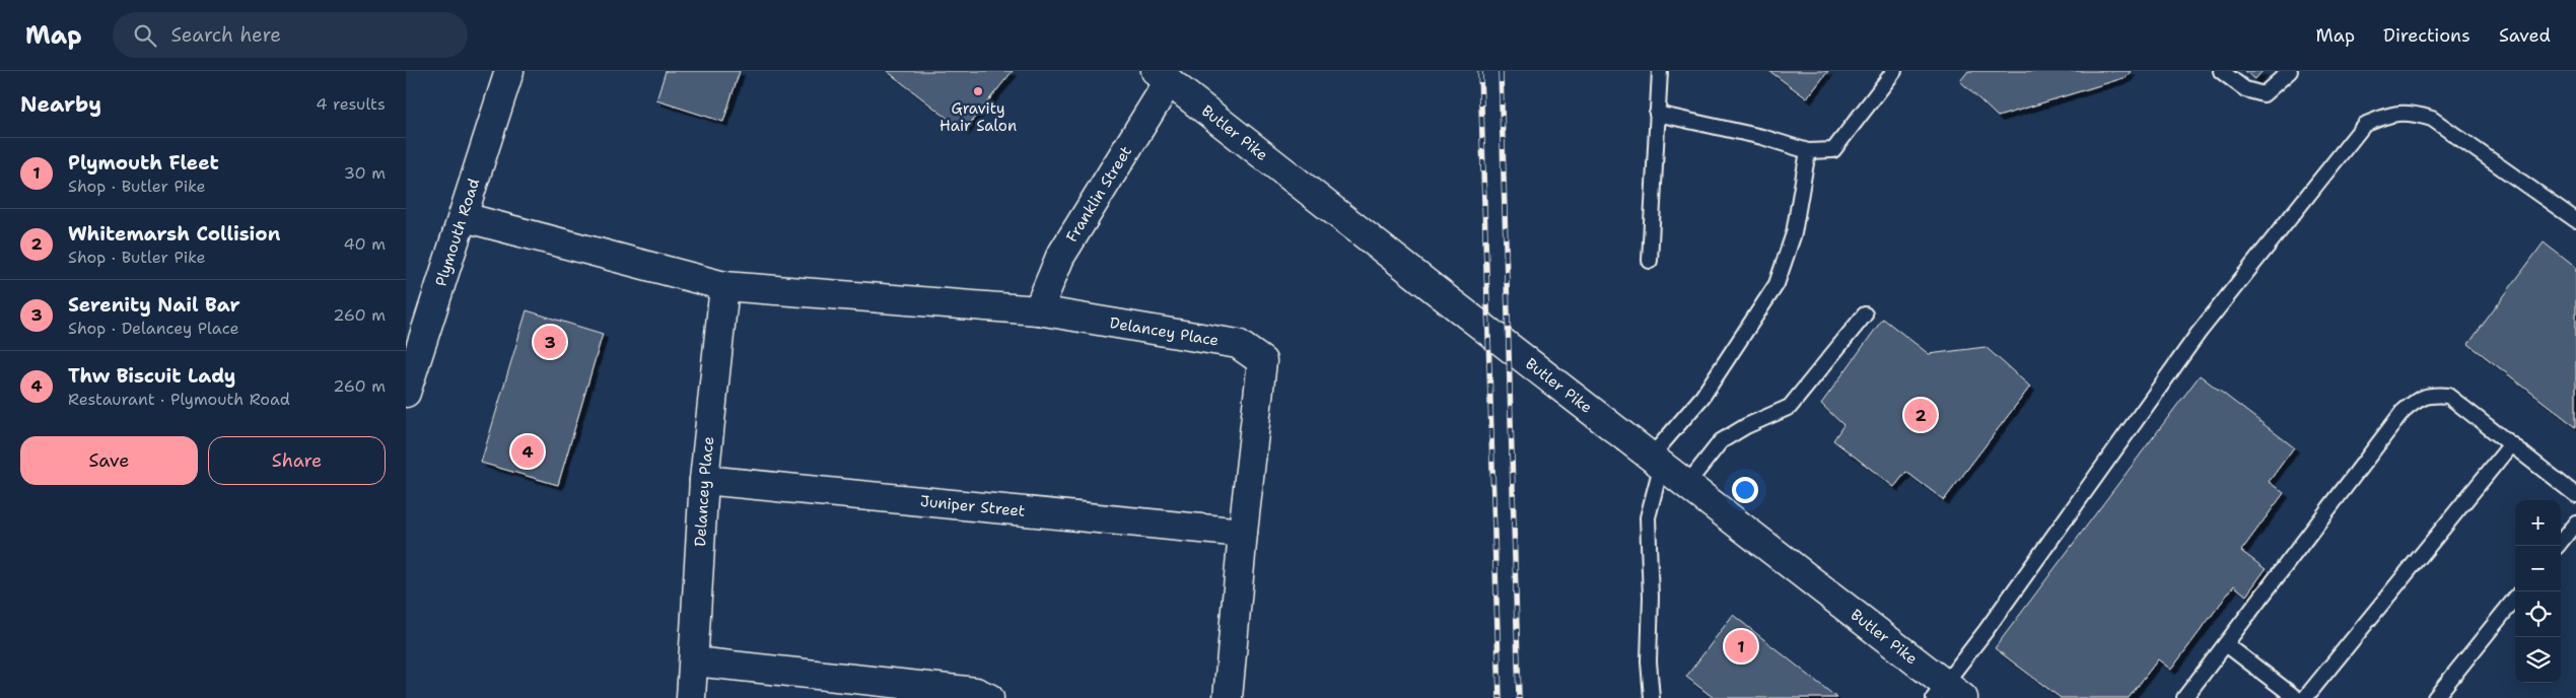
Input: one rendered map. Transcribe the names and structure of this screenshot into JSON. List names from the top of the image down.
{
  "streets": {
    "street": [
      "Butler Pike",
      "Franklin Street",
      "Plymouth Road",
      "Delancey Place",
      "Juniper Street"
    ]
  },
  "crossings": [
    ["Butler Pike", "Franklin Street"],
    ["Franklin Street", "Delancey Place"],
    ["Plymouth Road", "Delancey Place"],
    ["Delancey Place", "Juniper Street"]
  ],
  "places": ["Gravity Hair Salon"],
  "page": {
    "header": "Map",
    "search": "Search here",
    "nav": ["Map", "Directions", "Saved"],
    "heading": ["Nearby", "4 results"],
    "list": [
      {
        "mark": "1",
        "name": "Plymouth Fleet",
        "note": "Shop · Butler Pike",
        "value": "30 m"
      },
      {
        "mark": "2",
        "name": "Whitemarsh Collision",
        "note": "Shop · Butler Pike",
        "value": "40 m"
      },
      {
        "mark": "3",
        "name": "Serenity Nail Bar",
        "note": "Shop · Delancey Place",
        "value": "260 m"
      },
      {
        "mark": "4",
        "name": "Thw Biscuit Lady",
        "note": "Restaurant · Plymouth Road",
        "value": "260 m"
      }
    ],
    "pins": [
      "3",
      "2",
      "4",
      "1"
    ],
    "buttons": ["Save", "Share"],
    "map_buttons": ["+", "−"]
  }
}
